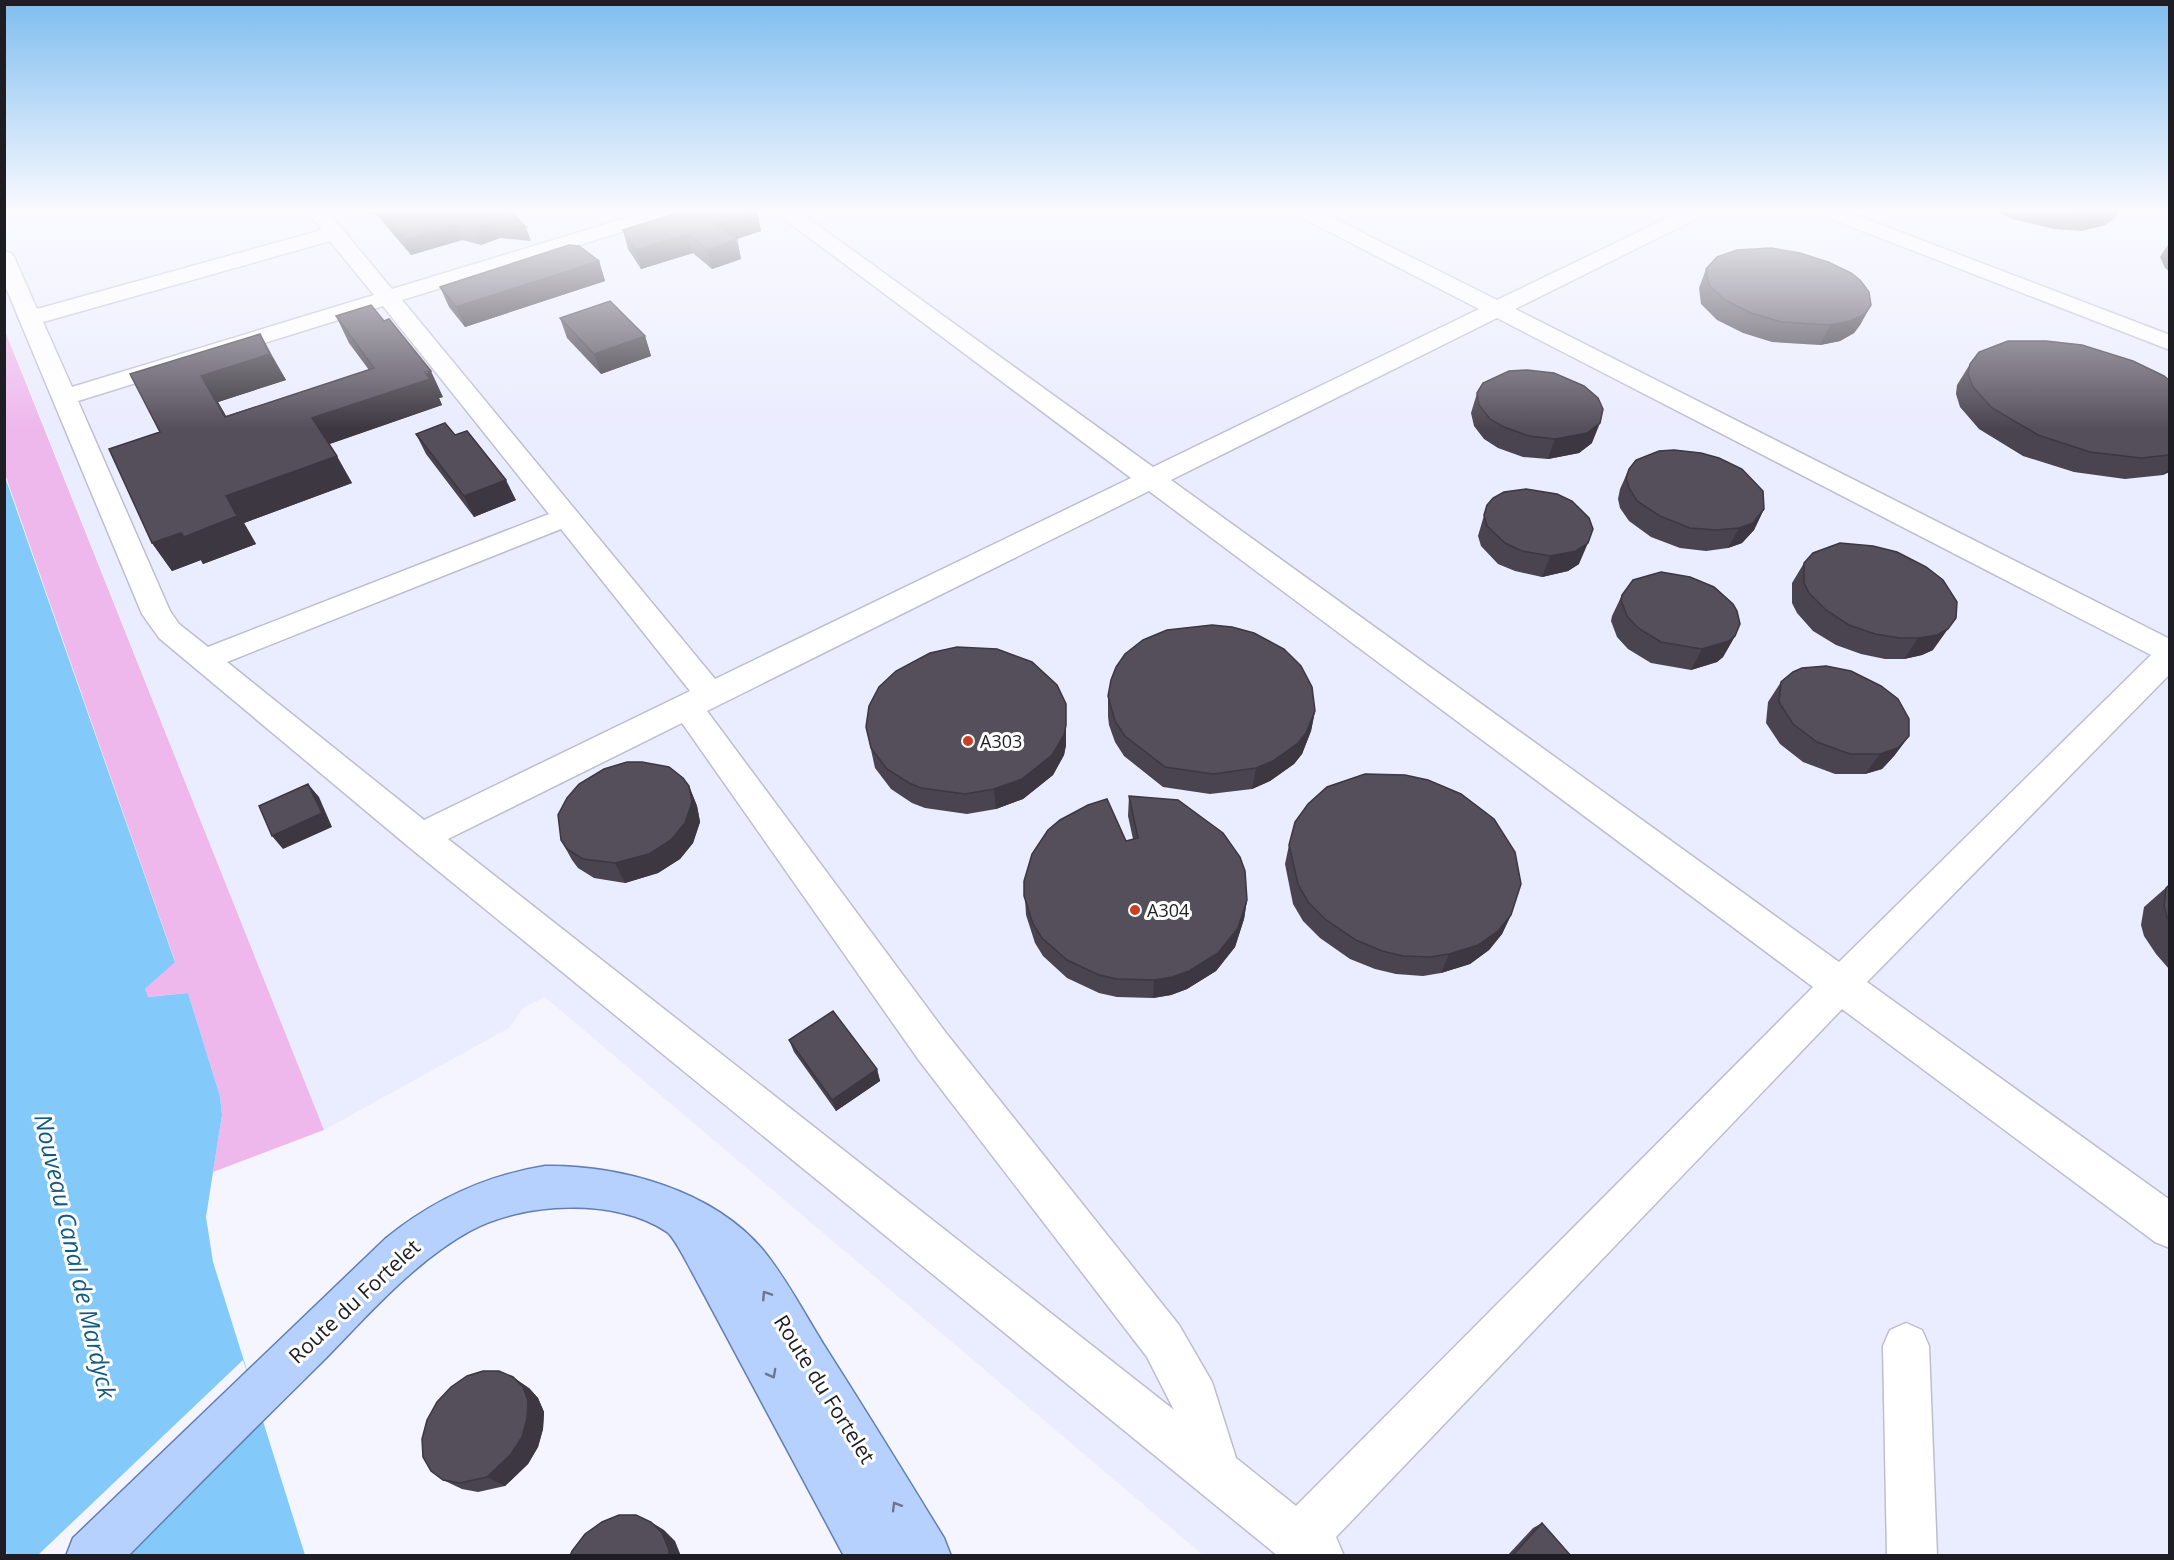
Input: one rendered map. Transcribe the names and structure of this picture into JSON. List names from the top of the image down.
{
  "streets": {
    "main road": ["Route du Fortelet"]
  },
  "water": ["Nouveau Canal de Mardyck"],
  "places": ["A303", "A304"]
}
